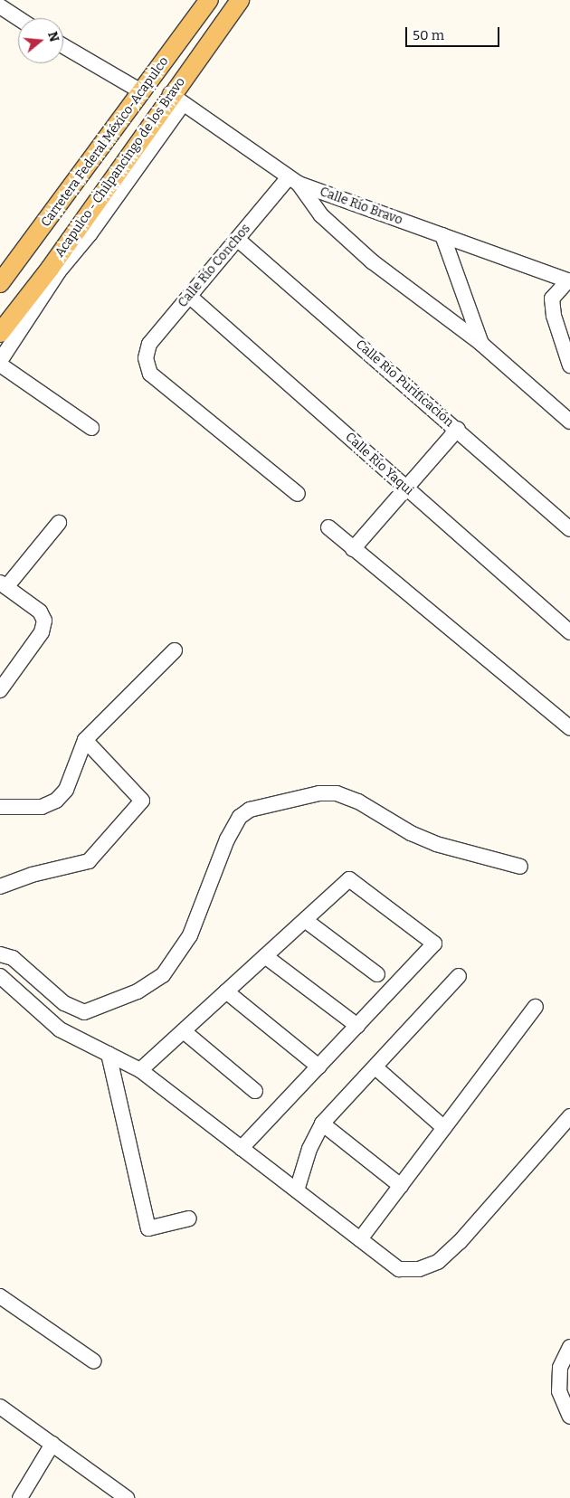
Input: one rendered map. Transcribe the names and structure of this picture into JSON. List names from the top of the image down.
{
  "streets": {
    "main road": ["Carretera Federal México-Acapulco", "Acapulco - Chilpancingo de los Bravo"],
    "street": [
      "Calle Río Bravo",
      "Calle Río Conchos",
      "Calle Río Purificación",
      "Calle Río Yaqui"
    ]
  },
  "crossings": [
    ["Acapulco - Chilpancingo de los Bravo", "Calle Río Bravo"],
    ["Calle Río Bravo", "Calle Río Conchos"],
    ["Calle Río Conchos", "Calle Río Purificación"],
    ["Calle Río Conchos", "Calle Río Yaqui"]
  ],
  "scale_bar": "50 m",
  "north": "right"
}
